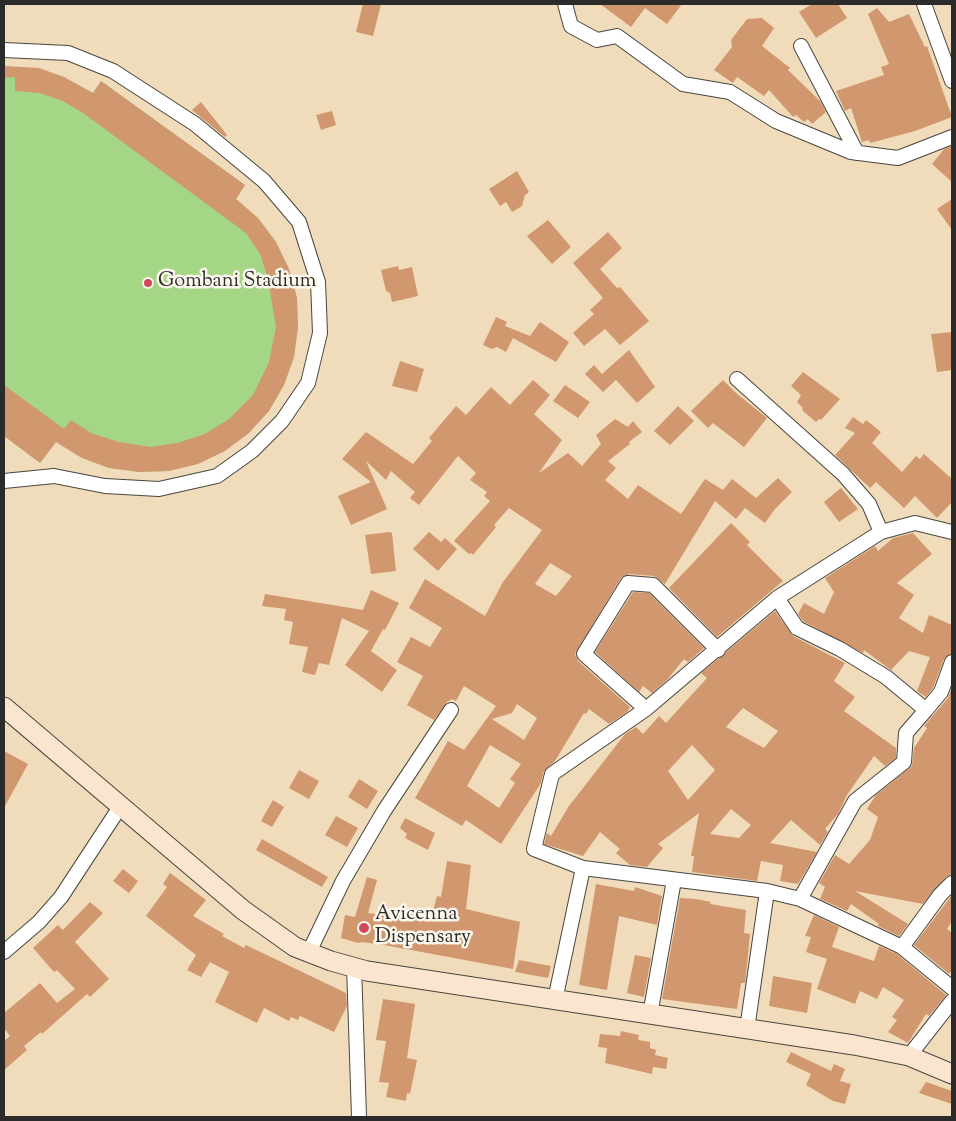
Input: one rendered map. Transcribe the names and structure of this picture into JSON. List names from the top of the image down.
{
  "places": ["Gombani Stadium", "Avicenna Dispensary"]
}
